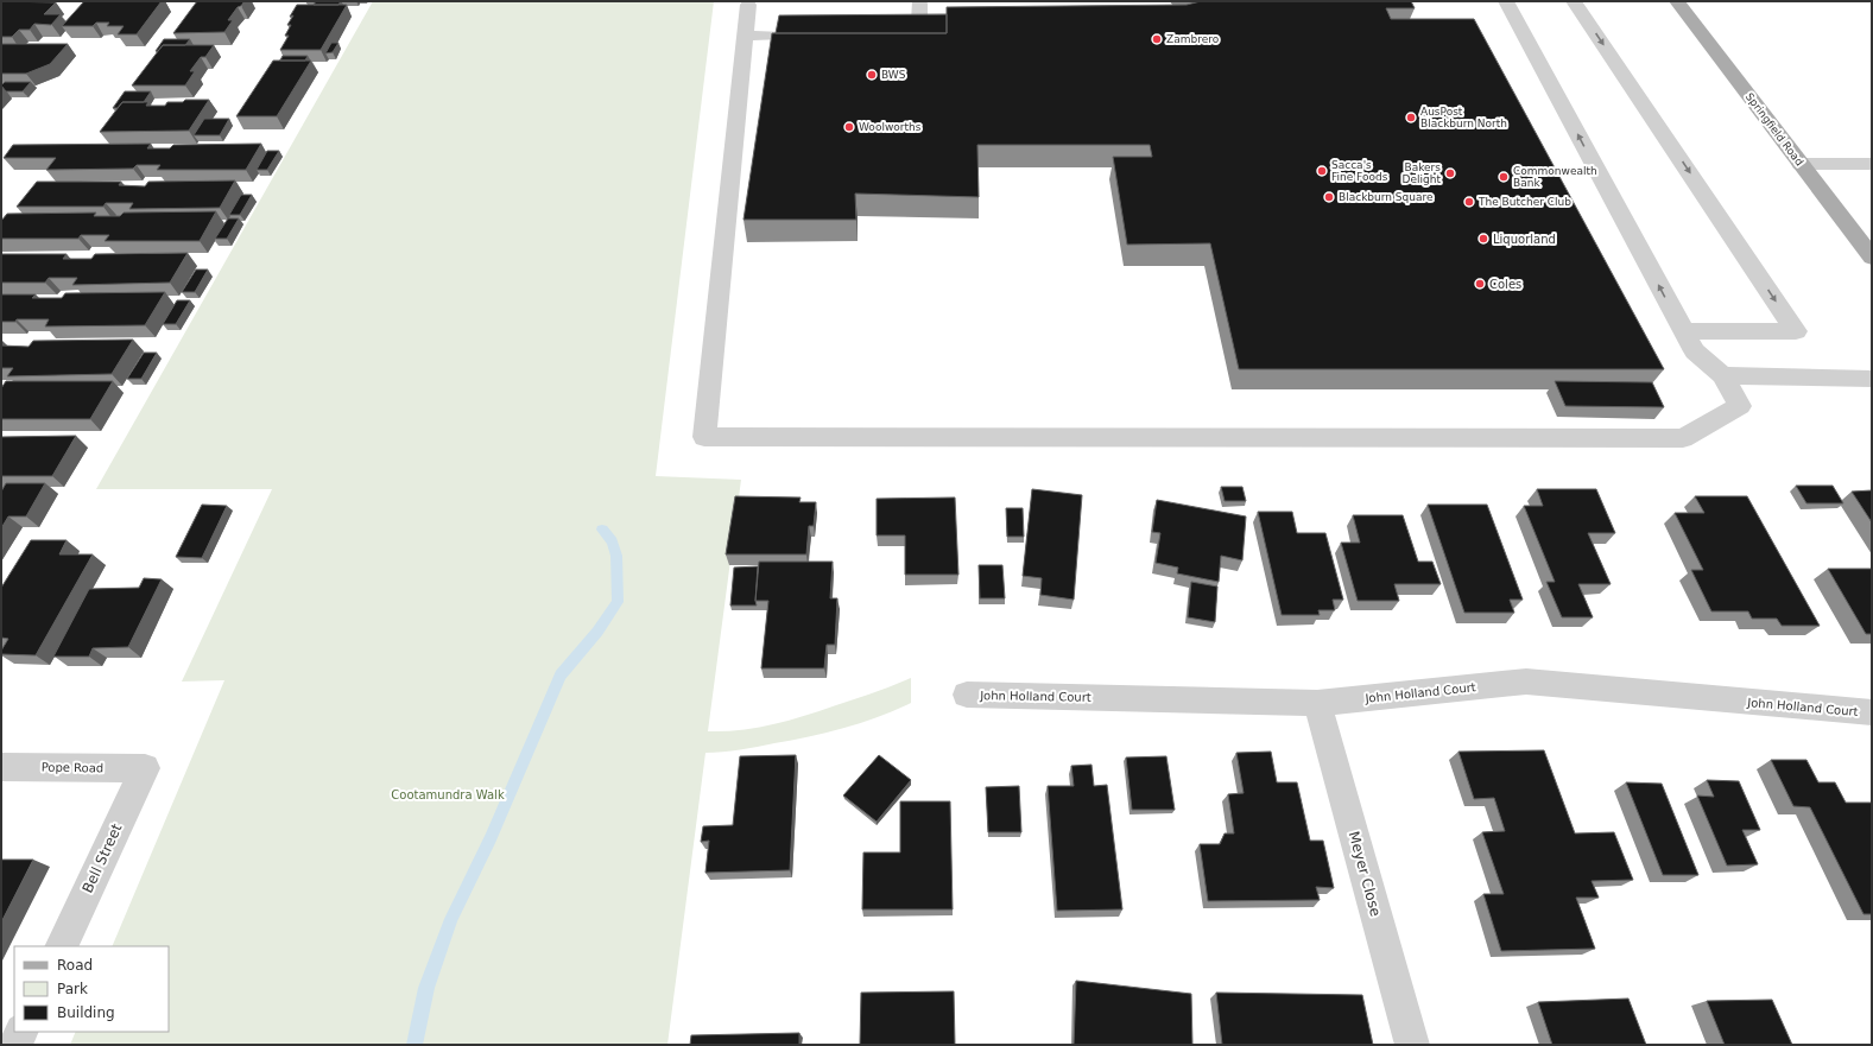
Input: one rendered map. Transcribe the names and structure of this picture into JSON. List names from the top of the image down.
{
  "streets": {
    "main road": ["Springfield Road"],
    "street": [
      "John Holland Court",
      "Pope Road",
      "Bell Street",
      "Meyer Close"
    ]
  },
  "crossings": [
    ["John Holland Court", "Meyer Close"],
    ["Pope Road", "Bell Street"]
  ],
  "parks": ["Cootamundra Walk"],
  "places": [
    "Zambrero",
    "BWS",
    "AusPost Blackburn North",
    "Woolworths",
    "Sacca's Fine Foods",
    "Bakers Delight",
    "Commonwealth Bank",
    "Blackburn Square",
    "The Butcher Club",
    "Liquorland",
    "Coles"
  ],
  "legend": ["Road", "Park", "Building"]
}
